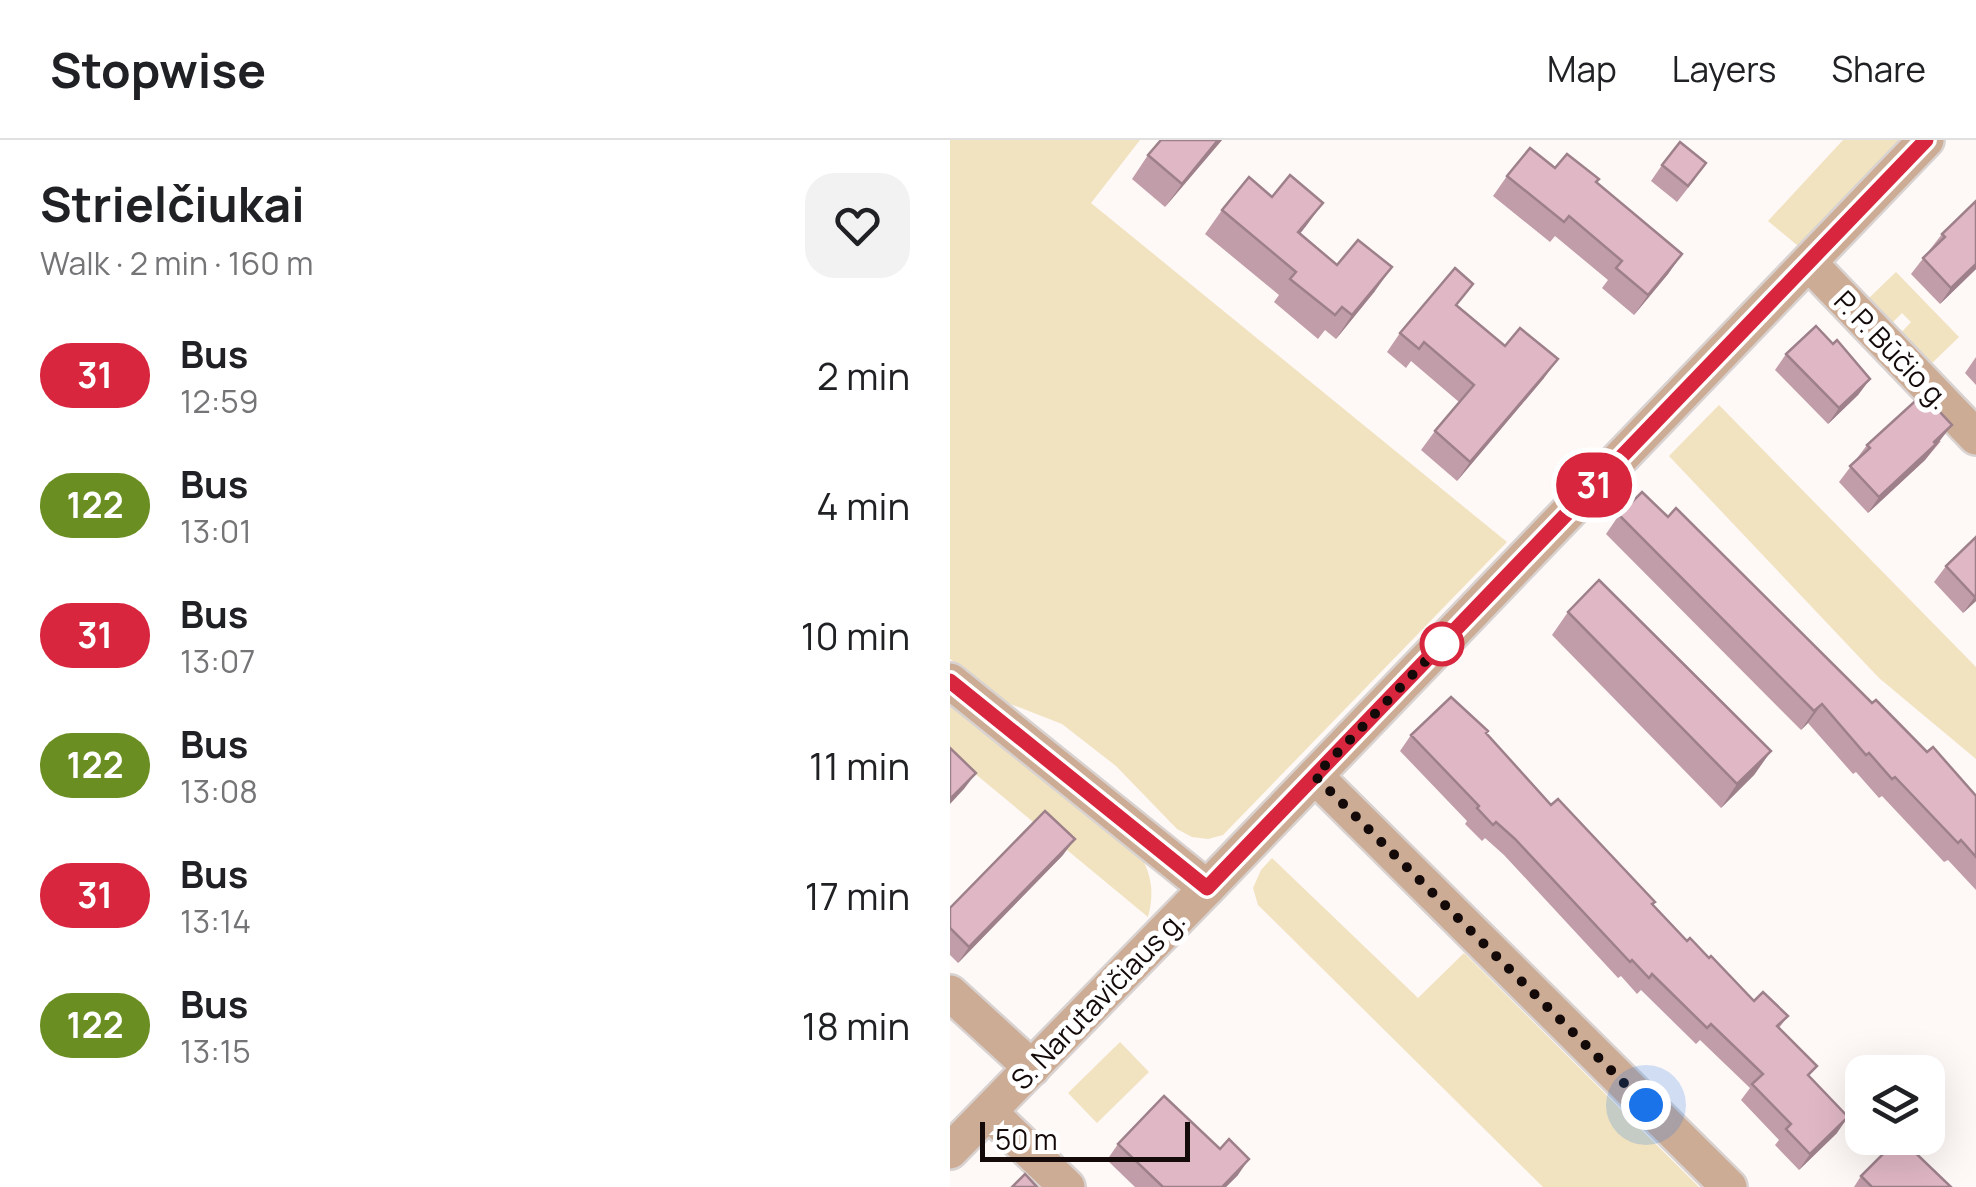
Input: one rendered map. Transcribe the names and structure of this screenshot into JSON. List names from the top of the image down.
{
  "streets": {
    "street": ["P. P. Būčio g.", "S. Narutavičiaus g."]
  },
  "crossings": [
    ["P. P. Būčio g.", "S. Narutavičiaus g."]
  ],
  "lines": ["bus line 31"],
  "scale_bar": "50 m",
  "page": {
    "header": "Stopwise",
    "nav": ["Map", "Layers", "Share"],
    "heading": ["Strielčiukai", "Walk · 2 min · 160 m"],
    "on_map": "31",
    "list": [
      {
        "mark": "31",
        "name": "Bus",
        "note": "12:59",
        "value": "2 min"
      },
      {
        "mark": "122",
        "name": "Bus",
        "note": "13:01",
        "value": "4 min"
      },
      {
        "mark": "31",
        "name": "Bus",
        "note": "13:07",
        "value": "10 min"
      },
      {
        "mark": "122",
        "name": "Bus",
        "note": "13:08",
        "value": "11 min"
      },
      {
        "mark": "31",
        "name": "Bus",
        "note": "13:14",
        "value": "17 min"
      },
      {
        "mark": "122",
        "name": "Bus",
        "note": "13:15",
        "value": "18 min"
      }
    ],
    "scale": "50 m"
  }
}
